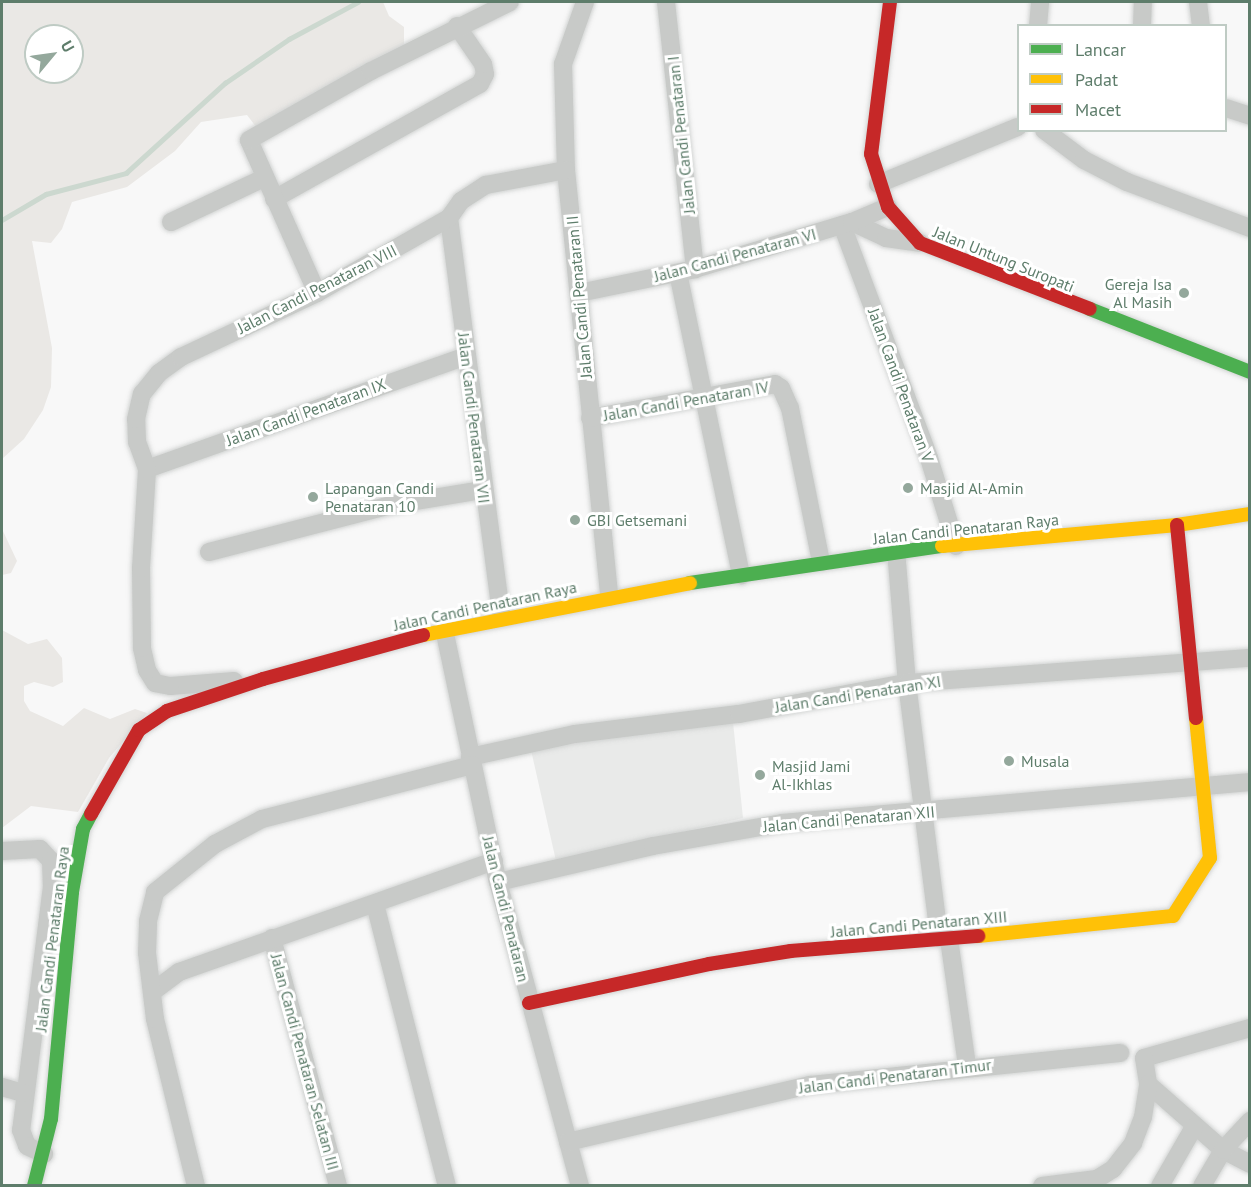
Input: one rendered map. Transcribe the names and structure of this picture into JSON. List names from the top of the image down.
{
  "streets": {
    "main road": ["Jalan Untung Suropati", "Jalan Candi Penataran Raya", "Jalan Candi Penataran XIII"],
    "street": [
      "Jalan Candi Penataran I",
      "Jalan Candi Penataran VI",
      "Jalan Candi Penataran VIII",
      "Jalan Candi Penataran II",
      "Jalan Candi Penataran V",
      "Jalan Candi Penataran IV",
      "Jalan Candi Penataran IX",
      "Jalan Candi Penataran VII",
      "Jalan Candi Penataran XI",
      "Jalan Candi Penataran XII",
      "Jalan Candi Penataran",
      "Jalan Candi Penataran Selatan III",
      "Jalan Candi Penataran Timur"
    ]
  },
  "crossings": [
    ["Jalan Candi Penataran I", "Jalan Candi Penataran VI"],
    ["Jalan Candi Penataran I", "Jalan Candi Penataran IV"],
    ["Jalan Candi Penataran I", "Jalan Candi Penataran Raya"],
    ["Jalan Candi Penataran VI", "Jalan Untung Suropati"],
    ["Jalan Candi Penataran VI", "Jalan Candi Penataran II"],
    ["Jalan Candi Penataran VI", "Jalan Candi Penataran V"],
    ["Jalan Candi Penataran VIII", "Jalan Candi Penataran II"],
    ["Jalan Candi Penataran VIII", "Jalan Candi Penataran IX"],
    ["Jalan Candi Penataran VIII", "Jalan Candi Penataran VII"],
    ["Jalan Candi Penataran II", "Jalan Candi Penataran IV"],
    ["Jalan Candi Penataran II", "Jalan Candi Penataran Raya"],
    ["Jalan Candi Penataran V", "Jalan Candi Penataran Raya"],
    ["Jalan Candi Penataran IV", "Jalan Candi Penataran Raya"],
    ["Jalan Candi Penataran IX", "Jalan Candi Penataran VII"],
    ["Jalan Candi Penataran VII", "Jalan Candi Penataran Raya"],
    ["Jalan Candi Penataran Raya", "Jalan Candi Penataran"],
    ["Jalan Candi Penataran XI", "Jalan Candi Penataran"],
    ["Jalan Candi Penataran XII", "Jalan Candi Penataran"],
    ["Jalan Candi Penataran XII", "Jalan Candi Penataran XIII"],
    ["Jalan Candi Penataran", "Jalan Candi Penataran XIII"],
    ["Jalan Candi Penataran", "Jalan Candi Penataran Timur"]
  ],
  "places": [
    "Gereja Isa Al Masih",
    "Masjid Al-Amin",
    "Lapangan Candi Penataran 10",
    "GBI Getsemani",
    "Musala",
    "Masjid Jami Al-Ikhlas"
  ],
  "legend": ["Lancar", "Padat", "Macet"],
  "north": "top right"
}
